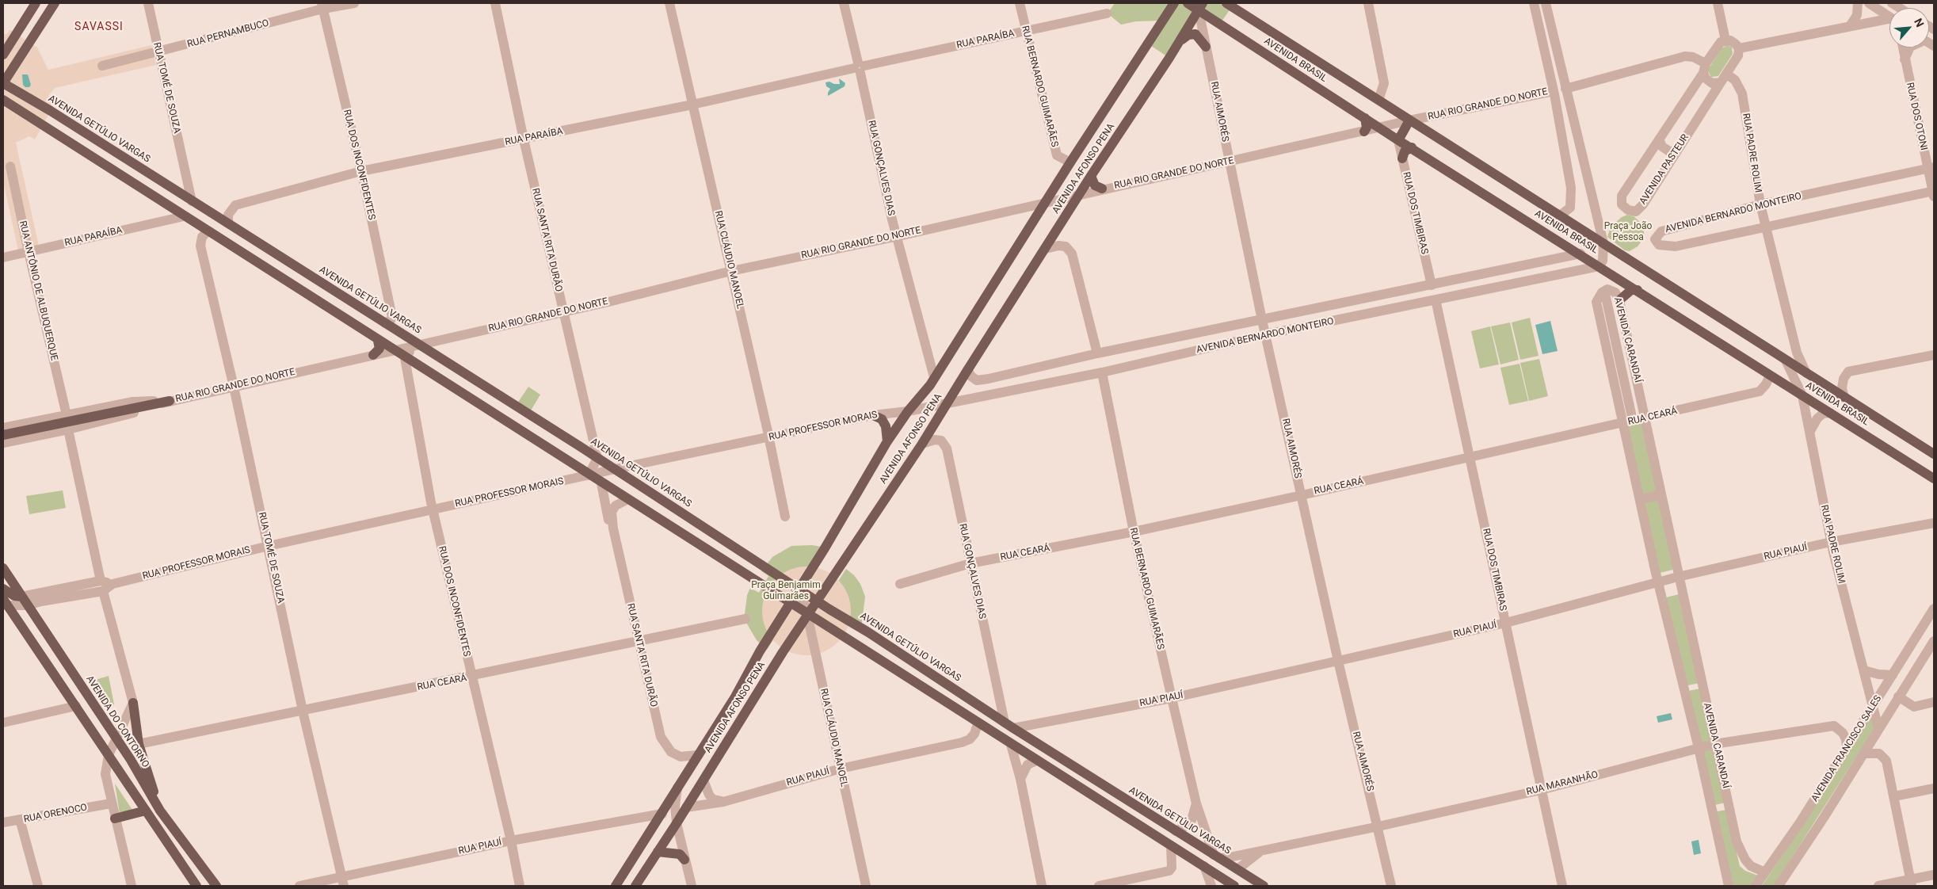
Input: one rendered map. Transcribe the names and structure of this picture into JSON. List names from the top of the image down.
{
  "streets": {
    "main road": [
      "AVENIDA BRASIL",
      "AVENIDA GETÚLIO VARGAS",
      "AVENIDA AFONSO PENA",
      "AVENIDA DO CONTORNO"
    ],
    "street": [
      "RUA PERNAMBUCO",
      "RUA PARAÍBA",
      "RUA BERNARDO GUIMARÃES",
      "RUA TOMÉ DE SOUZA",
      "RUA RIO GRANDE DO NORTE",
      "RUA AIMORÉS",
      "RUA DOS OTONI",
      "RUA PADRE ROLIM",
      "RUA DOS INCONFIDENTES",
      "RUA GONÇALVES DIAS",
      "AVENIDA PASTEUR",
      "RUA DOS TIMBIRAS",
      "AVENIDA BERNARDO MONTEIRO",
      "RUA SANTA RITA DURÃO",
      "RUA CLÁUDIO MANOEL",
      "RUA ANTÔNIO DE ALBUQUERQUE",
      "AVENIDA CARANDAÍ",
      "RUA CEARÁ",
      "RUA PROFESSOR MORAIS",
      "RUA PIAUÍ",
      "AVENIDA FRANCISCO SALES",
      "RUA MARANHÃO",
      "RUA ORENOCO"
    ]
  },
  "crossings": [
    ["RUA PERNAMBUCO", "RUA TOMÉ DE SOUZA"],
    ["RUA PERNAMBUCO", "RUA DOS INCONFIDENTES"],
    ["RUA PARAÍBA", "RUA BERNARDO GUIMARÃES"],
    ["RUA PARAÍBA", "AVENIDA GETÚLIO VARGAS"],
    ["RUA PARAÍBA", "RUA DOS INCONFIDENTES"],
    ["RUA PARAÍBA", "RUA GONÇALVES DIAS"],
    ["RUA PARAÍBA", "RUA SANTA RITA DURÃO"],
    ["RUA PARAÍBA", "RUA CLÁUDIO MANOEL"],
    ["RUA PARAÍBA", "RUA ANTÔNIO DE ALBUQUERQUE"],
    ["AVENIDA BRASIL", "RUA RIO GRANDE DO NORTE"],
    ["AVENIDA BRASIL", "RUA AIMORÉS"],
    ["AVENIDA BRASIL", "RUA PADRE ROLIM"],
    ["AVENIDA BRASIL", "AVENIDA AFONSO PENA"],
    ["AVENIDA BRASIL", "RUA DOS TIMBIRAS"],
    ["AVENIDA BRASIL", "AVENIDA BERNARDO MONTEIRO"],
    ["AVENIDA BRASIL", "RUA CEARÁ"],
    ["RUA BERNARDO GUIMARÃES", "AVENIDA GETÚLIO VARGAS"],
    ["RUA BERNARDO GUIMARÃES", "AVENIDA AFONSO PENA"],
    ["RUA BERNARDO GUIMARÃES", "AVENIDA BERNARDO MONTEIRO"],
    ["RUA BERNARDO GUIMARÃES", "RUA CEARÁ"],
    ["RUA BERNARDO GUIMARÃES", "RUA PIAUÍ"],
    ["RUA BERNARDO GUIMARÃES", "RUA MARANHÃO"],
    ["RUA TOMÉ DE SOUZA", "RUA RIO GRANDE DO NORTE"],
    ["RUA TOMÉ DE SOUZA", "AVENIDA GETÚLIO VARGAS"],
    ["RUA TOMÉ DE SOUZA", "RUA CEARÁ"],
    ["RUA TOMÉ DE SOUZA", "RUA PROFESSOR MORAIS"],
    ["RUA TOMÉ DE SOUZA", "RUA PIAUÍ"],
    ["RUA RIO GRANDE DO NORTE", "RUA AIMORÉS"],
    ["RUA RIO GRANDE DO NORTE", "AVENIDA GETÚLIO VARGAS"],
    ["RUA RIO GRANDE DO NORTE", "RUA GONÇALVES DIAS"],
    ["RUA RIO GRANDE DO NORTE", "AVENIDA AFONSO PENA"],
    ["RUA RIO GRANDE DO NORTE", "RUA SANTA RITA DURÃO"],
    ["RUA RIO GRANDE DO NORTE", "RUA CLÁUDIO MANOEL"],
    ["RUA RIO GRANDE DO NORTE", "RUA ANTÔNIO DE ALBUQUERQUE"],
    ["RUA AIMORÉS", "AVENIDA AFONSO PENA"],
    ["RUA AIMORÉS", "AVENIDA BERNARDO MONTEIRO"],
    ["RUA AIMORÉS", "RUA CEARÁ"],
    ["RUA AIMORÉS", "RUA PIAUÍ"],
    ["RUA AIMORÉS", "RUA MARANHÃO"],
    ["RUA DOS OTONI", "AVENIDA BERNARDO MONTEIRO"],
    ["AVENIDA GETÚLIO VARGAS", "RUA DOS INCONFIDENTES"],
    ["AVENIDA GETÚLIO VARGAS", "RUA GONÇALVES DIAS"],
    ["AVENIDA GETÚLIO VARGAS", "AVENIDA AFONSO PENA"],
    ["AVENIDA GETÚLIO VARGAS", "RUA SANTA RITA DURÃO"],
    ["AVENIDA GETÚLIO VARGAS", "RUA CLÁUDIO MANOEL"],
    ["AVENIDA GETÚLIO VARGAS", "RUA PROFESSOR MORAIS"],
    ["AVENIDA GETÚLIO VARGAS", "RUA PIAUÍ"],
    ["AVENIDA GETÚLIO VARGAS", "RUA MARANHÃO"],
    ["RUA PADRE ROLIM", "AVENIDA PASTEUR"],
    ["RUA PADRE ROLIM", "AVENIDA BERNARDO MONTEIRO"],
    ["RUA PADRE ROLIM", "RUA PIAUÍ"],
    ["RUA PADRE ROLIM", "AVENIDA FRANCISCO SALES"],
    ["RUA DOS INCONFIDENTES", "RUA CEARÁ"],
    ["RUA DOS INCONFIDENTES", "RUA PROFESSOR MORAIS"],
    ["RUA DOS INCONFIDENTES", "RUA PIAUÍ"],
    ["RUA GONÇALVES DIAS", "AVENIDA AFONSO PENA"],
    ["RUA GONÇALVES DIAS", "RUA CEARÁ"],
    ["AVENIDA AFONSO PENA", "AVENIDA BERNARDO MONTEIRO"],
    ["AVENIDA AFONSO PENA", "RUA SANTA RITA DURÃO"],
    ["AVENIDA AFONSO PENA", "RUA CLÁUDIO MANOEL"],
    ["AVENIDA AFONSO PENA", "RUA PROFESSOR MORAIS"],
    ["AVENIDA AFONSO PENA", "RUA PIAUÍ"],
    ["RUA DOS TIMBIRAS", "AVENIDA BERNARDO MONTEIRO"],
    ["RUA DOS TIMBIRAS", "RUA CEARÁ"],
    ["RUA DOS TIMBIRAS", "RUA PIAUÍ"],
    ["RUA DOS TIMBIRAS", "RUA MARANHÃO"],
    ["AVENIDA BERNARDO MONTEIRO", "RUA PROFESSOR MORAIS"],
    ["RUA SANTA RITA DURÃO", "RUA CEARÁ"],
    ["RUA CLÁUDIO MANOEL", "RUA PROFESSOR MORAIS"],
    ["RUA CLÁUDIO MANOEL", "RUA PIAUÍ"],
    ["AVENIDA CARANDAÍ", "RUA CEARÁ"],
    ["AVENIDA CARANDAÍ", "RUA PIAUÍ"],
    ["AVENIDA CARANDAÍ", "AVENIDA FRANCISCO SALES"],
    ["AVENIDA CARANDAÍ", "RUA MARANHÃO"],
    ["RUA PROFESSOR MORAIS", "AVENIDA DO CONTORNO"],
    ["AVENIDA FRANCISCO SALES", "RUA MARANHÃO"]
  ],
  "districts": ["SAVASSI"],
  "parks": ["Praça João Pessoa", "Praça Benjamim Guimarães"],
  "north": "top right"
}
